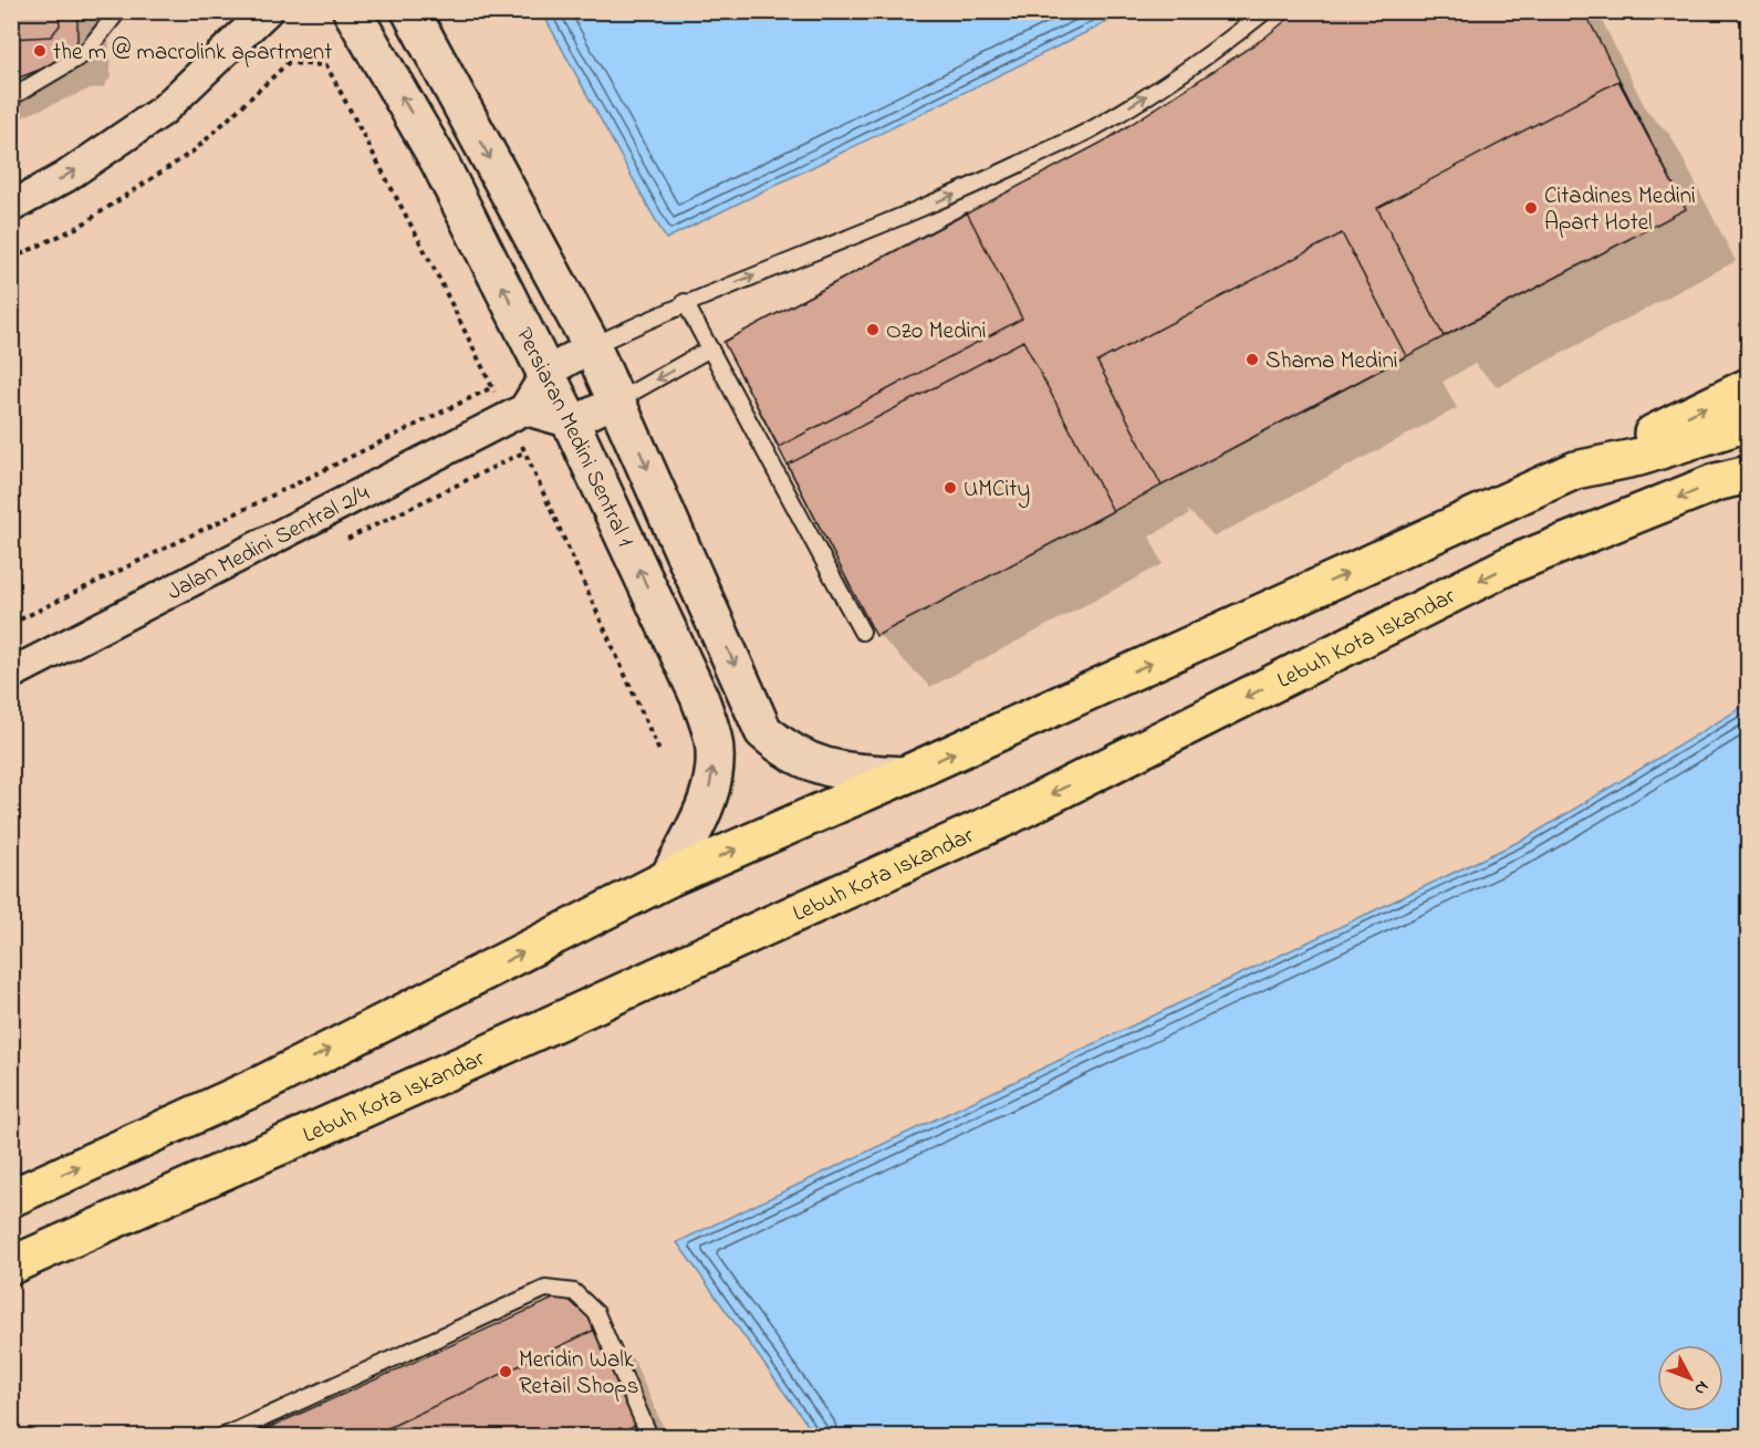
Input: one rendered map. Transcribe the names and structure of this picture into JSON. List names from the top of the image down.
{
  "streets": {
    "highway": ["Lebuh Kota Iskandar"],
    "street": ["Persiaran Medini Sentral 1", "Jalan Medini Sentral 2/4"]
  },
  "places": [
    "the m @ macrolink apartment",
    "Citadines Medini Apart Hotel",
    "Ozo Medini",
    "Shama Medini",
    "UMCity",
    "Meridin Walk Retail Shops"
  ],
  "north": "bottom right"
}
